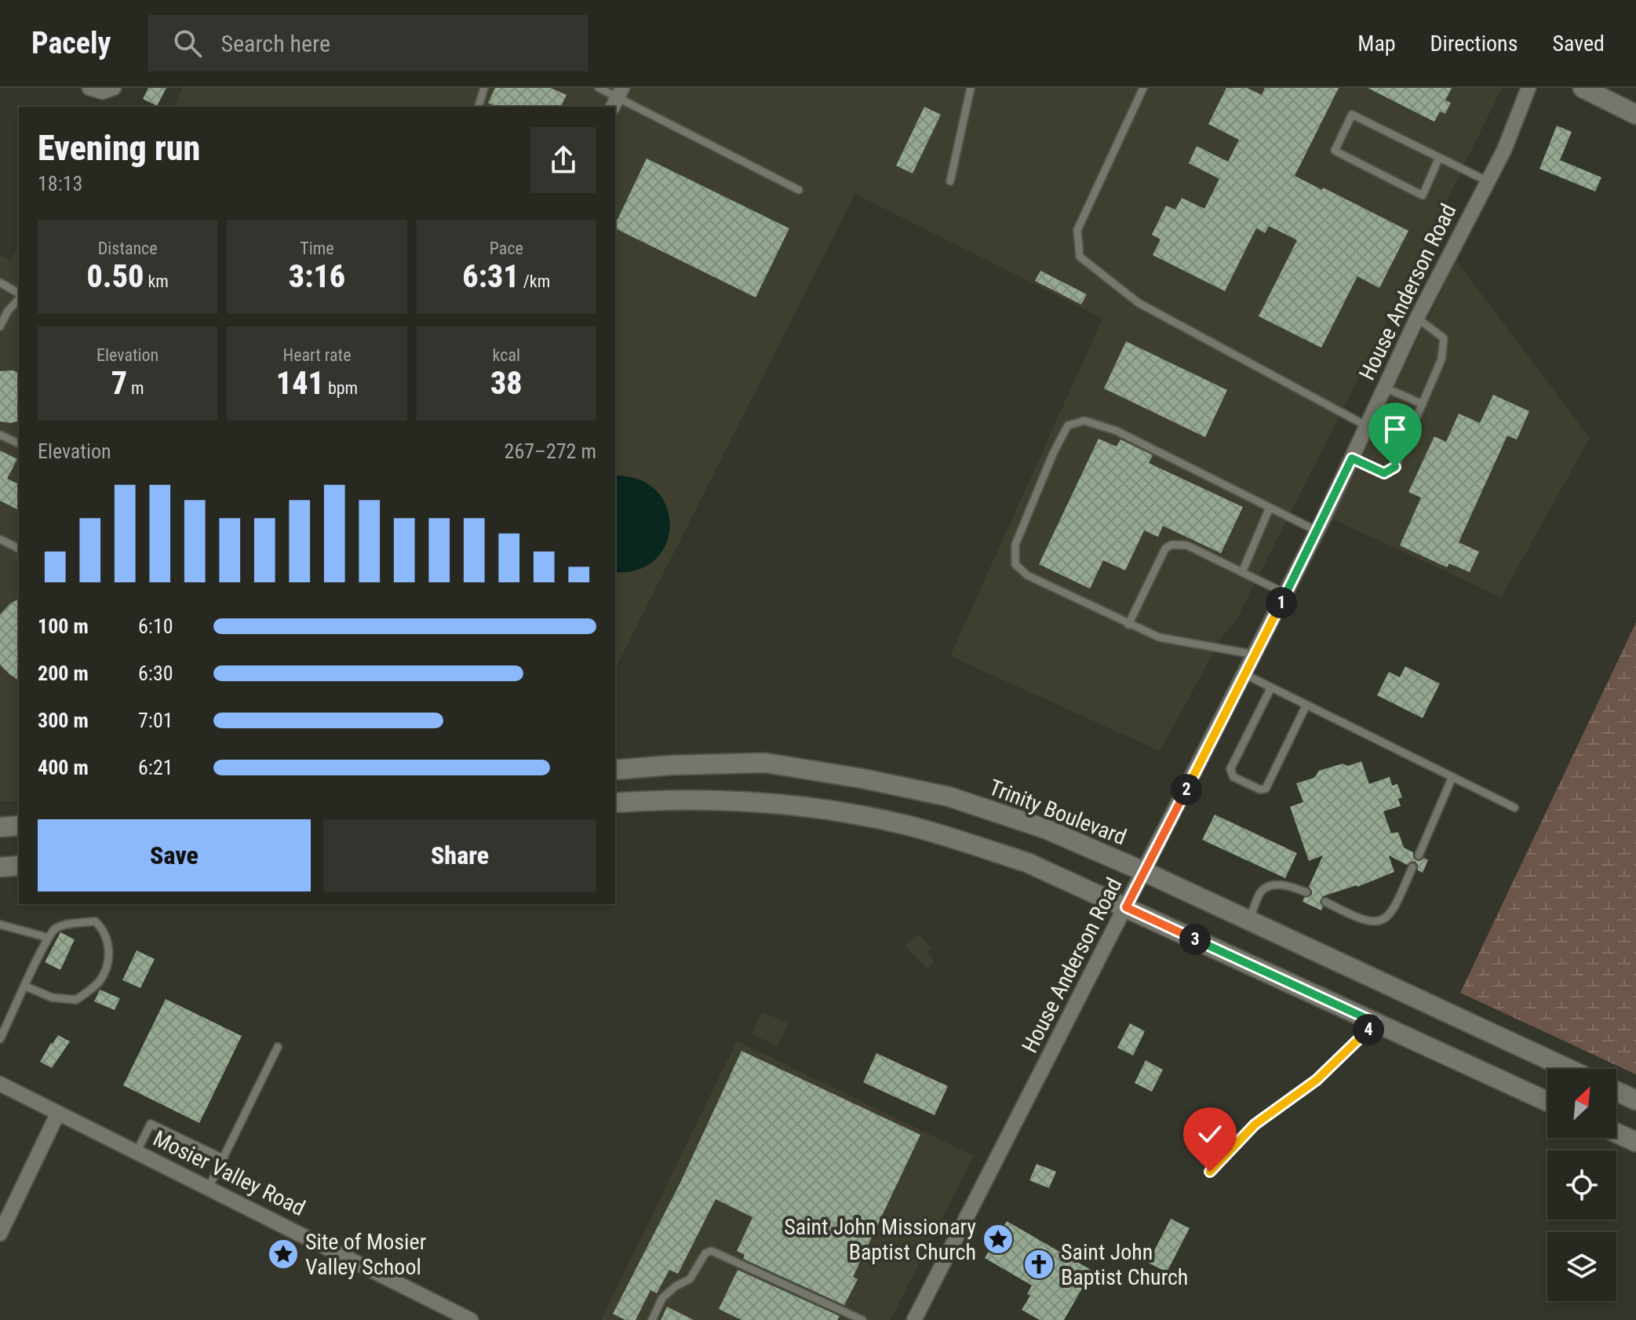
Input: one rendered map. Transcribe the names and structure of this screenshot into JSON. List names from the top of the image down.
{
  "streets": {
    "main road": ["Trinity Boulevard"],
    "street": ["House Anderson Road", "Mosier Valley Road"]
  },
  "crossings": [
    ["House Anderson Road", "Trinity Boulevard"]
  ],
  "places": {
    "place": ["Saint John Missionary Baptist Church", "Site of Mosier Valley School"],
    "church": ["Saint John Baptist Church"]
  },
  "north": "top right",
  "page": {
    "header": "Pacely",
    "search": "Search here",
    "nav": ["Map", "Directions", "Saved"],
    "heading": ["Evening run", "18:13"],
    "stats": [
      ["Distance", "0.50 km"],
      ["Time", "3:16"],
      ["Pace", "6:31 /km"],
      ["Elevation", "7 m"],
      ["Heart rate", "141 bpm"],
      ["kcal", "38"]
    ],
    "chart": ["Elevation", "267–272 m"],
    "pins": [
      "1",
      "2",
      "3",
      "4"
    ],
    "list": [
      {
        "name": "100 m",
        "note": "6:10"
      },
      {
        "name": "200 m",
        "note": "6:30"
      },
      {
        "name": "300 m",
        "note": "7:01"
      },
      {
        "name": "400 m",
        "note": "6:21"
      }
    ],
    "buttons": ["Save", "Share"]
  }
}
